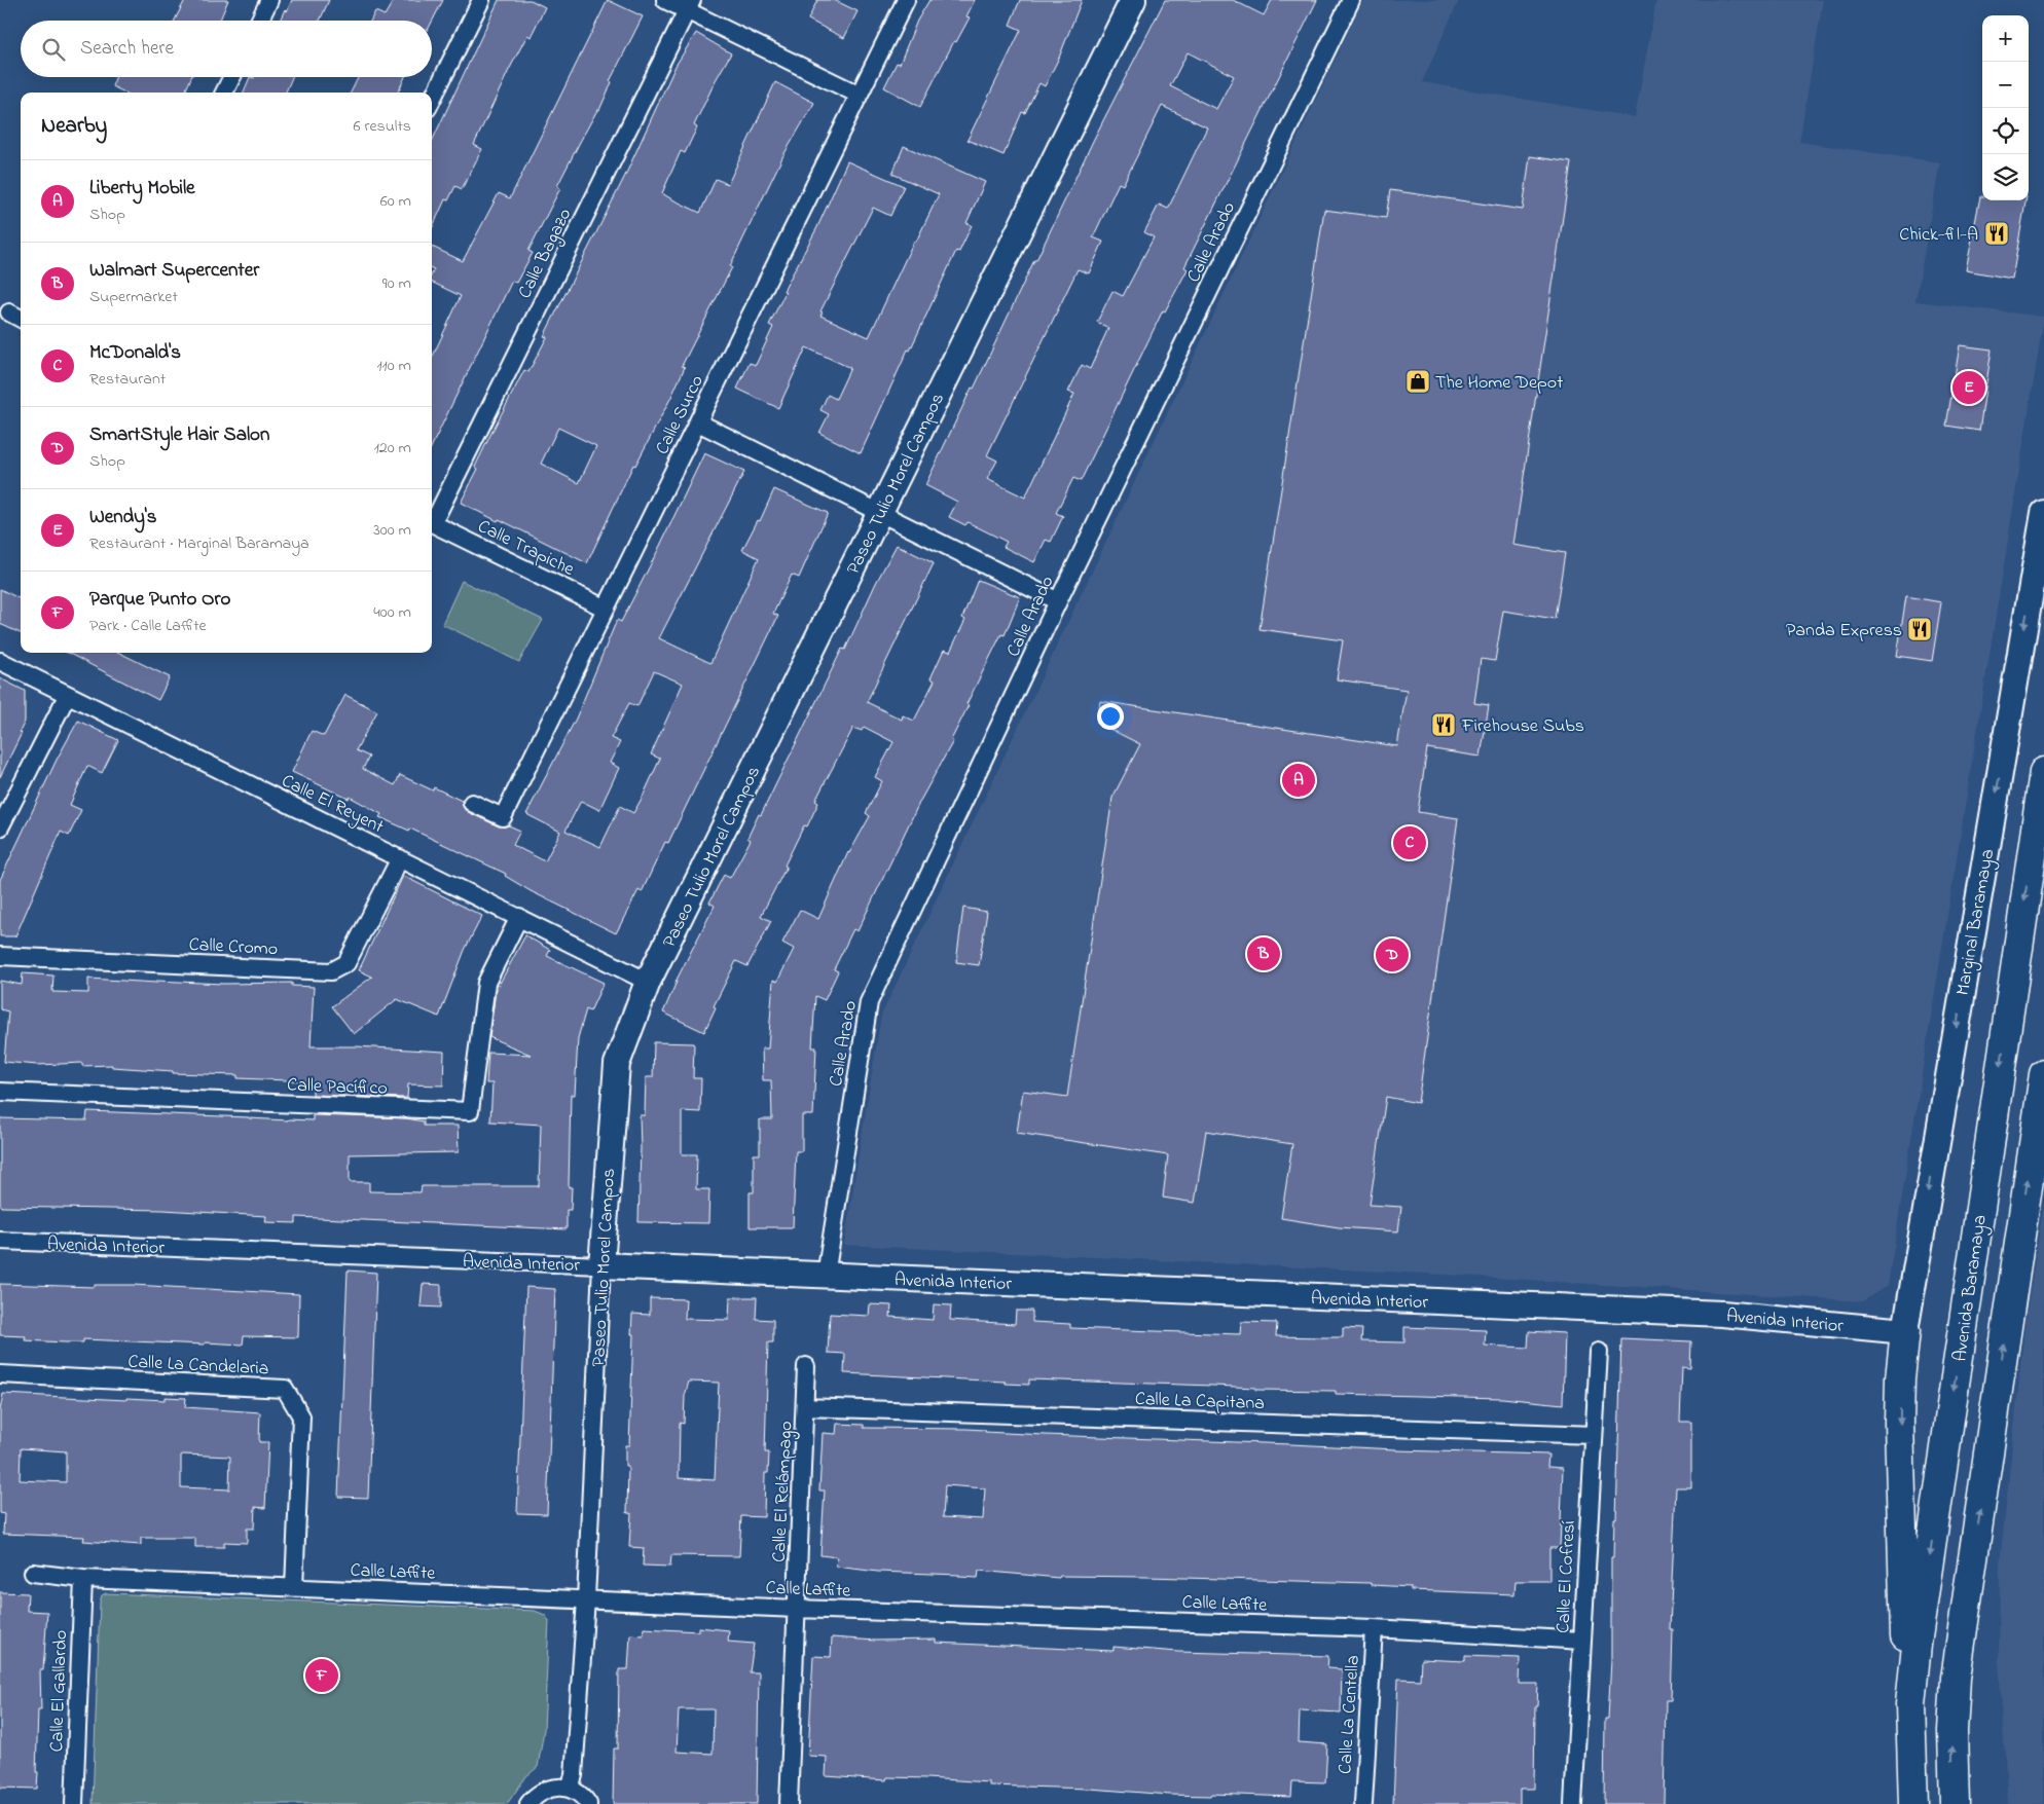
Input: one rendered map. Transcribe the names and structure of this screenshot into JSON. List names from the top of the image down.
{
  "streets": {
    "highway": ["Avenida Baramaya"],
    "street": [
      "Calle Arado",
      "Calle Bagazo",
      "Calle Surco",
      "Paseo Tulio Morel Campos",
      "Calle Trapiche",
      "Calle El Reyent",
      "Marginal Baramaya",
      "Calle Cromo",
      "Calle Pacífico",
      "Avenida Interior",
      "Calle La Candelaria",
      "Calle La Capitana",
      "Calle El Relámpago",
      "Calle Laffite",
      "Calle El Cofresí",
      "Calle El Gallardo",
      "Calle La Centella"
    ]
  },
  "crossings": [
    ["Calle Arado", "Avenida Interior"],
    ["Calle Surco", "Calle Trapiche"],
    ["Paseo Tulio Morel Campos", "Calle El Reyent"],
    ["Paseo Tulio Morel Campos", "Avenida Interior"],
    ["Paseo Tulio Morel Campos", "Calle Laffite"],
    ["Calle El Reyent", "Calle Cromo"],
    ["Calle El Reyent", "Calle Pacífico"],
    ["Marginal Baramaya", "Avenida Interior"],
    ["Calle La Candelaria", "Calle Laffite"],
    ["Calle La Capitana", "Calle El Relámpago"],
    ["Calle La Capitana", "Calle El Cofresí"],
    ["Calle El Relámpago", "Calle Laffite"],
    ["Calle Laffite", "Calle El Cofresí"],
    ["Calle Laffite", "Calle El Gallardo"],
    ["Calle Laffite", "Calle La Centella"]
  ],
  "one_way": ["Marginal Baramaya"],
  "places": {
    "restaurant": ["Chick-fil-A", "Panda Express", "Firehouse Subs"],
    "shop": ["The Home Depot"]
  },
  "page": {
    "map_buttons": ["+", "−"],
    "search": "Search here",
    "heading": ["Nearby", "6 results"],
    "list": [
      {
        "mark": "A",
        "name": "Liberty Mobile",
        "note": "Shop",
        "value": "60 m"
      },
      {
        "mark": "B",
        "name": "Walmart Supercenter",
        "note": "Supermarket",
        "value": "90 m"
      },
      {
        "mark": "C",
        "name": "McDonald's",
        "note": "Restaurant",
        "value": "110 m"
      },
      {
        "mark": "D",
        "name": "SmartStyle Hair Salon",
        "note": "Shop",
        "value": "120 m"
      },
      {
        "mark": "E",
        "name": "Wendy's",
        "note": "Restaurant · Marginal Baramaya",
        "value": "300 m"
      },
      {
        "mark": "F",
        "name": "Parque Punto Oro",
        "note": "Park · Calle Laffite",
        "value": "400 m"
      }
    ],
    "pins": [
      "E",
      "A",
      "C",
      "B",
      "D",
      "F"
    ]
  }
}
